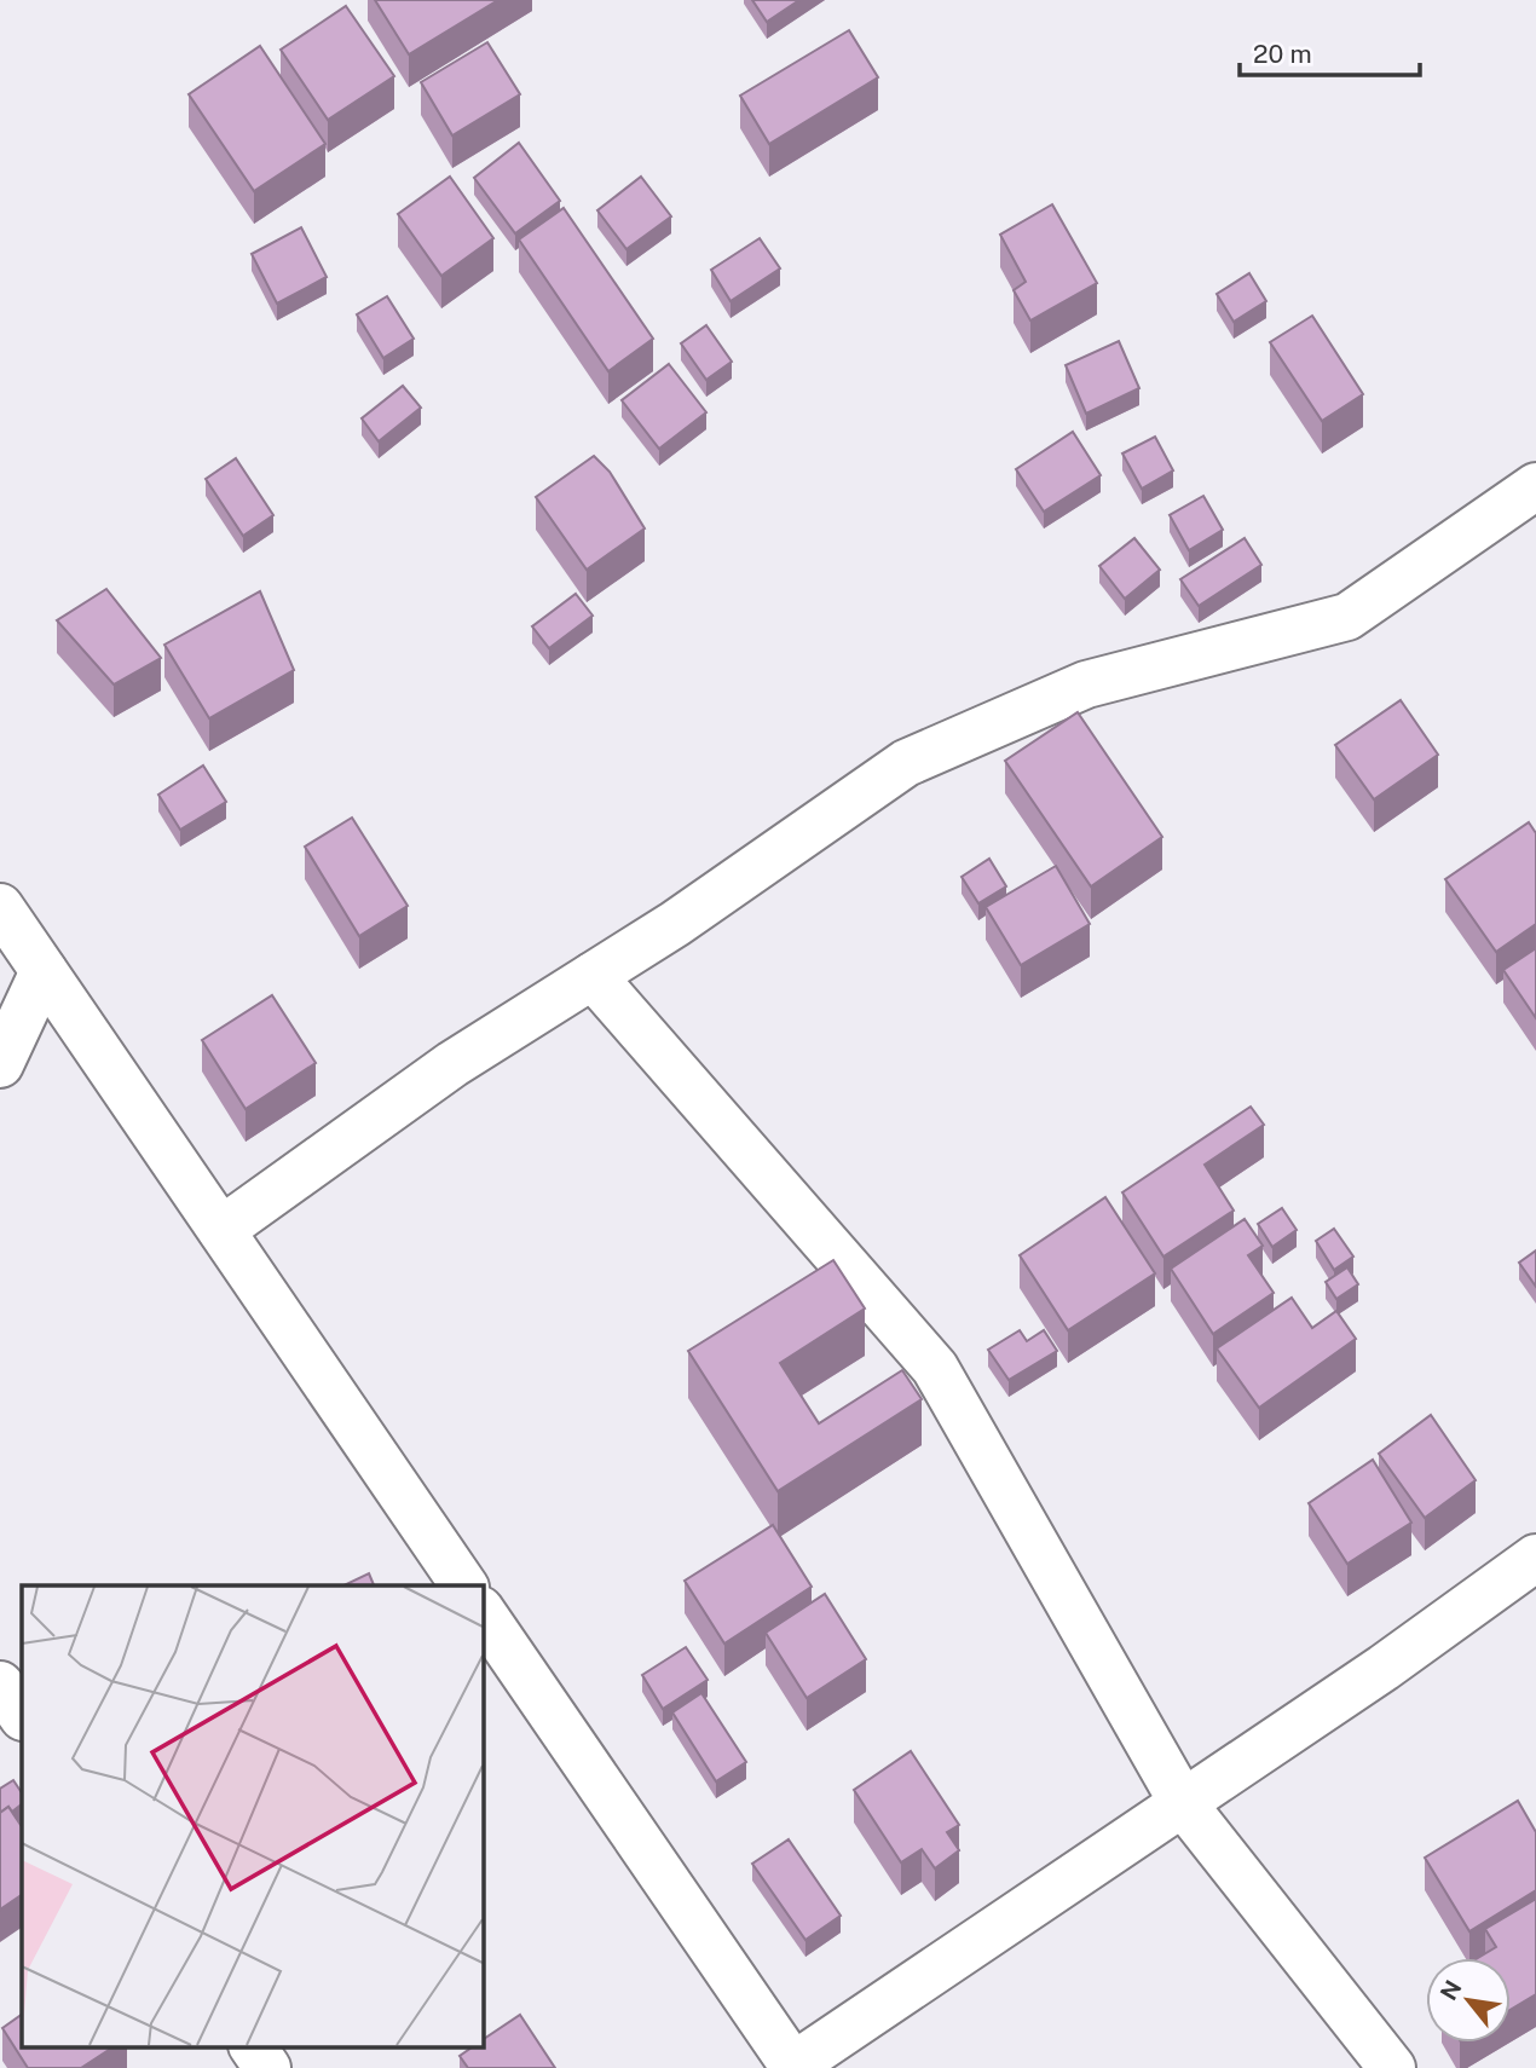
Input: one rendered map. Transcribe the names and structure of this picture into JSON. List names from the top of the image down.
{
  "scale_bar": "20 m",
  "north": "top left"
}
